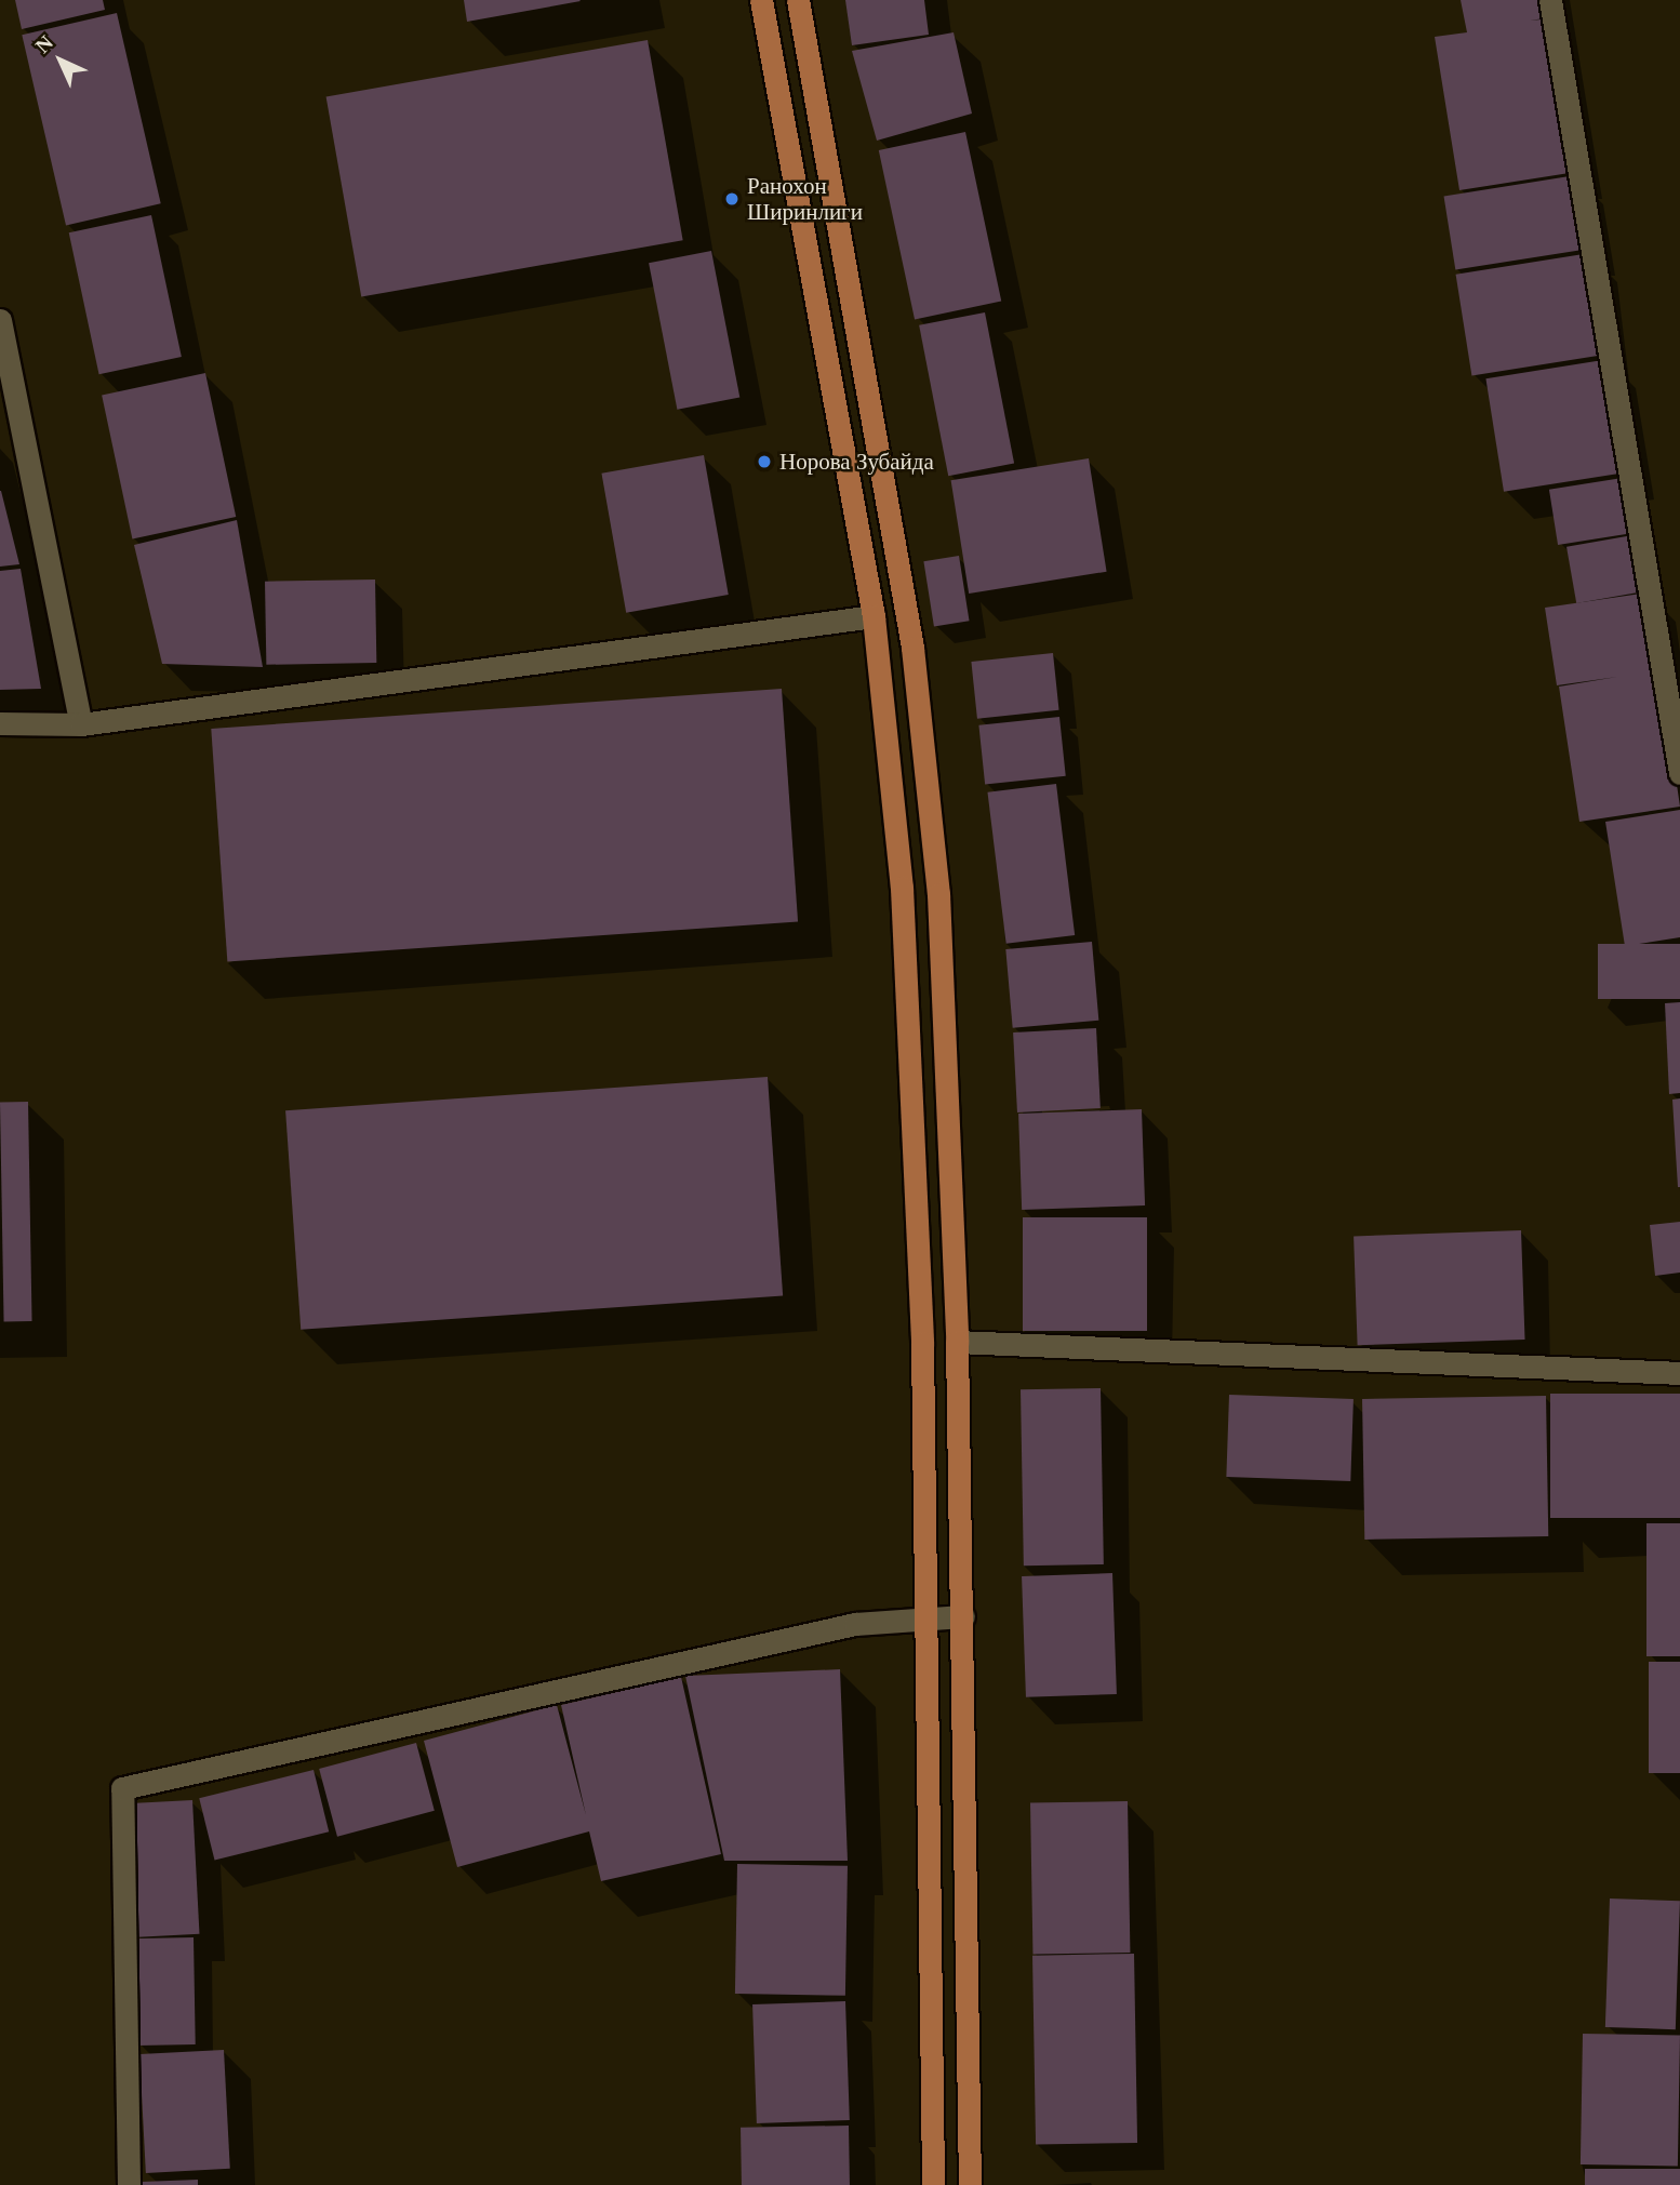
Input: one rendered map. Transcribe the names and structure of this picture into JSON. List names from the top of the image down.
{
  "places": ["Ранохон Ширинлиги", "Норова Зубайда"],
  "north": "top left"
}
